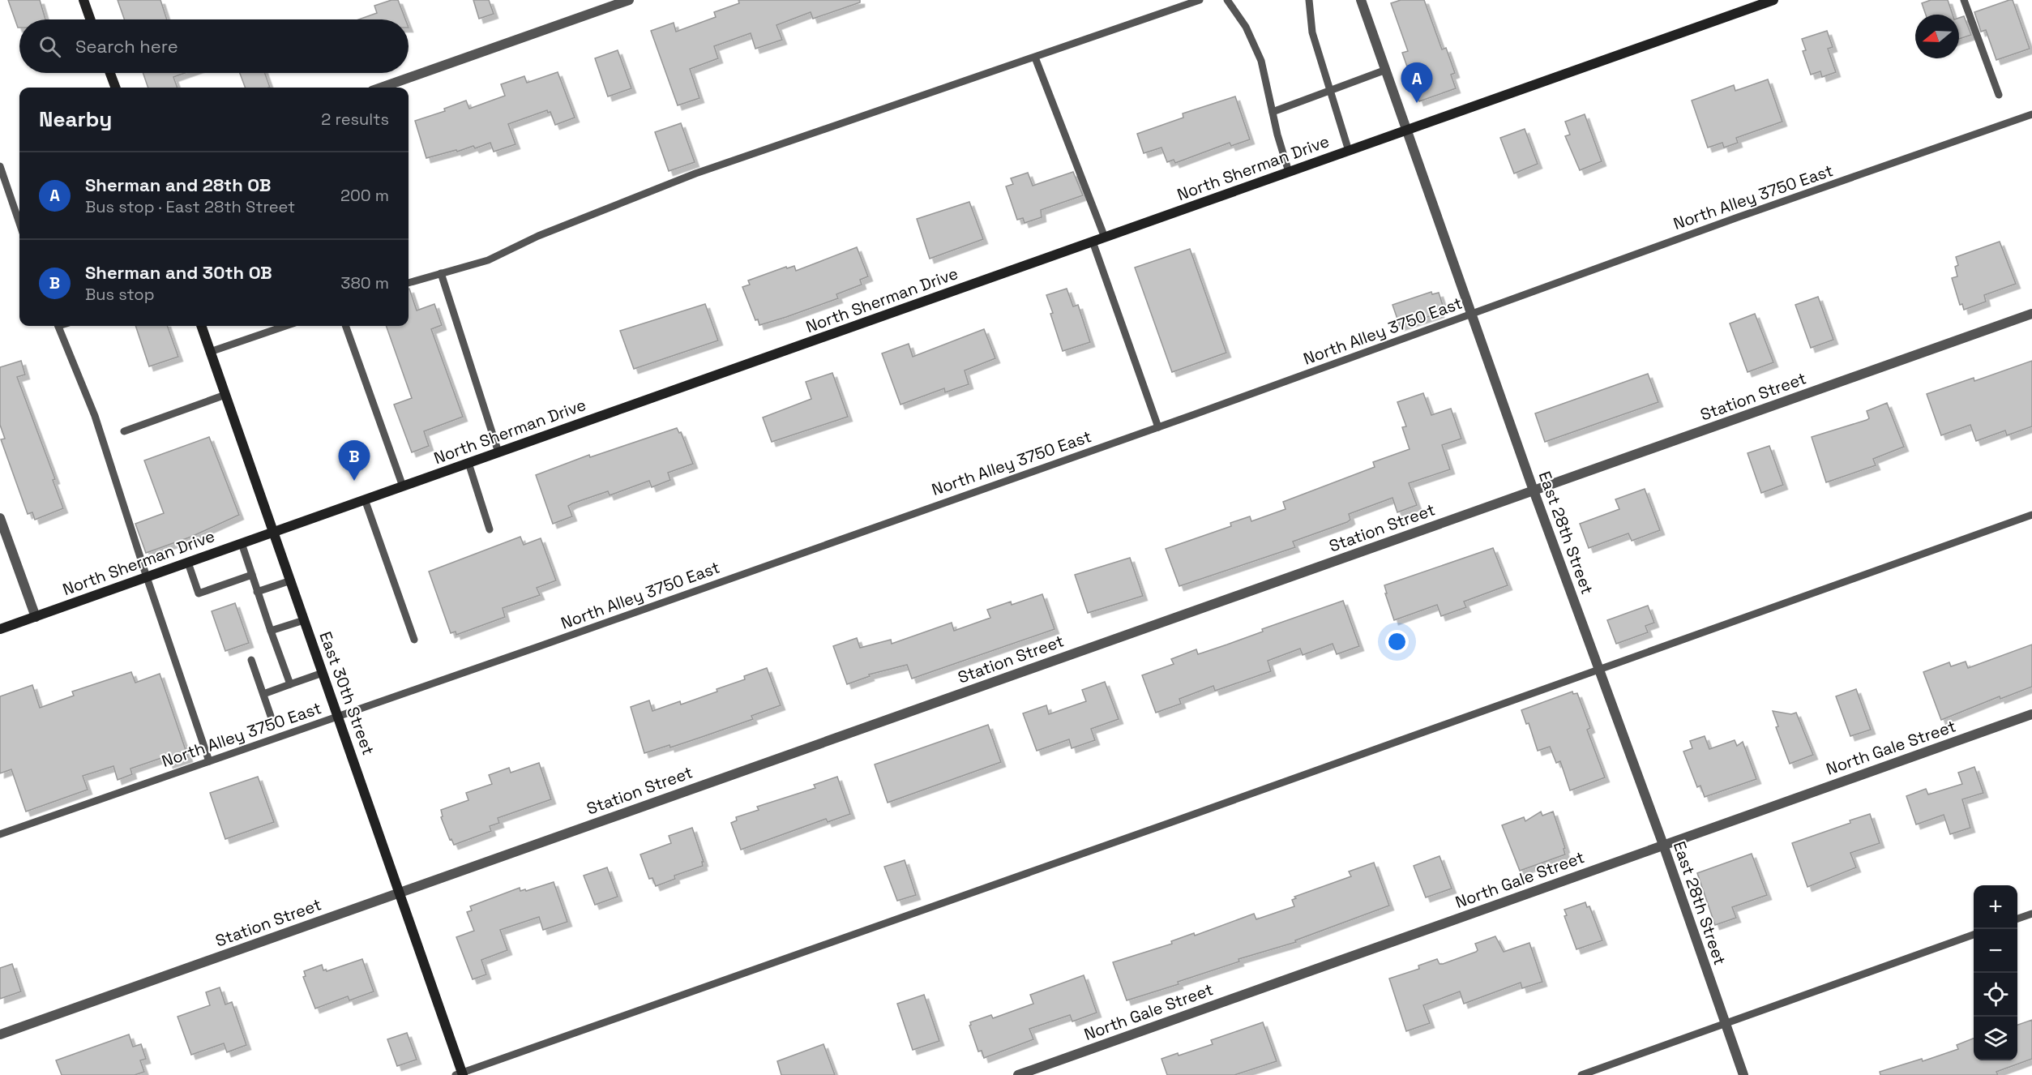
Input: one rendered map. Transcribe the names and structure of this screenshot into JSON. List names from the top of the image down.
{
  "streets": {
    "main road": ["North Sherman Drive", "East 30th Street"],
    "street": ["Station Street", "East 28th Street", "North Gale Street"],
    "lane": ["North Alley 3750 East"]
  },
  "crossings": [
    ["North Sherman Drive", "East 28th Street"],
    ["North Sherman Drive", "East 30th Street"],
    ["North Alley 3750 East", "East 28th Street"],
    ["North Alley 3750 East", "East 30th Street"],
    ["Station Street", "East 28th Street"],
    ["Station Street", "East 30th Street"],
    ["East 28th Street", "North Gale Street"]
  ],
  "north": "left",
  "page": {
    "search": "Search here",
    "pins": ["A", "B"],
    "heading": ["Nearby", "2 results"],
    "list": [
      {
        "mark": "A",
        "name": "Sherman and 28th OB",
        "note": "Bus stop · East 28th Street",
        "value": "200 m"
      },
      {
        "mark": "B",
        "name": "Sherman and 30th OB",
        "note": "Bus stop",
        "value": "380 m"
      }
    ],
    "map_buttons": ["+", "−"]
  }
}
